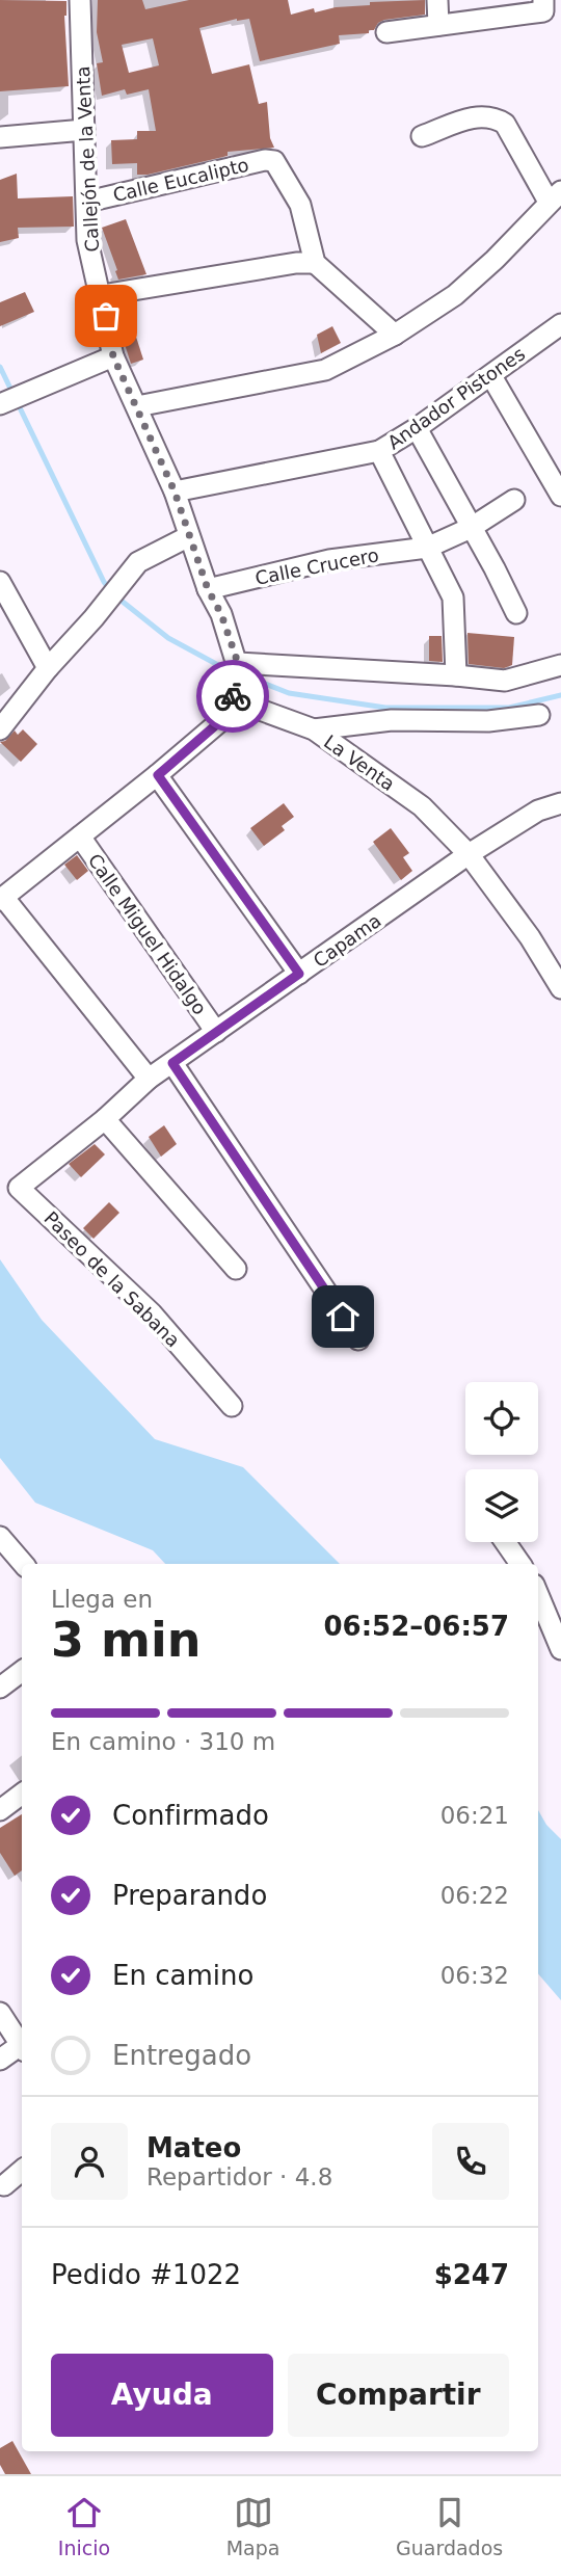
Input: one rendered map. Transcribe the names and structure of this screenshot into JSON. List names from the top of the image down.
{
  "streets": {
    "street": [
      "Callejón de la Venta",
      "Calle Eucalipto",
      "Andador Pistones",
      "Calle Crucero",
      "La Venta",
      "Calle Miguel Hidalgo",
      "Capama",
      "Paseo de la Sabana"
    ]
  },
  "crossings": [
    ["Callejón de la Venta", "Calle Eucalipto"],
    ["Callejón de la Venta", "Andador Pistones"],
    ["Callejón de la Venta", "Calle Crucero"],
    ["Callejón de la Venta", "La Venta"],
    ["La Venta", "Capama"],
    ["Calle Miguel Hidalgo", "Capama"],
    ["Capama", "Paseo de la Sabana"]
  ],
  "page": {
    "heading": ["3 min", "Llega en", "06:52–06:57"],
    "panel": [
      "Mateo",
      "Repartidor · 4.8",
      "Pedido #1022",
      "$247"
    ],
    "bar": "En camino · 310 m",
    "list": [
      ["Confirmado", "06:21"],
      ["Preparando", "06:22"],
      ["En camino", "06:32"],
      "Entregado"
    ],
    "buttons": ["Ayuda", "Compartir"],
    "tabs": ["Inicio", "Mapa", "Guardados"]
  }
}
